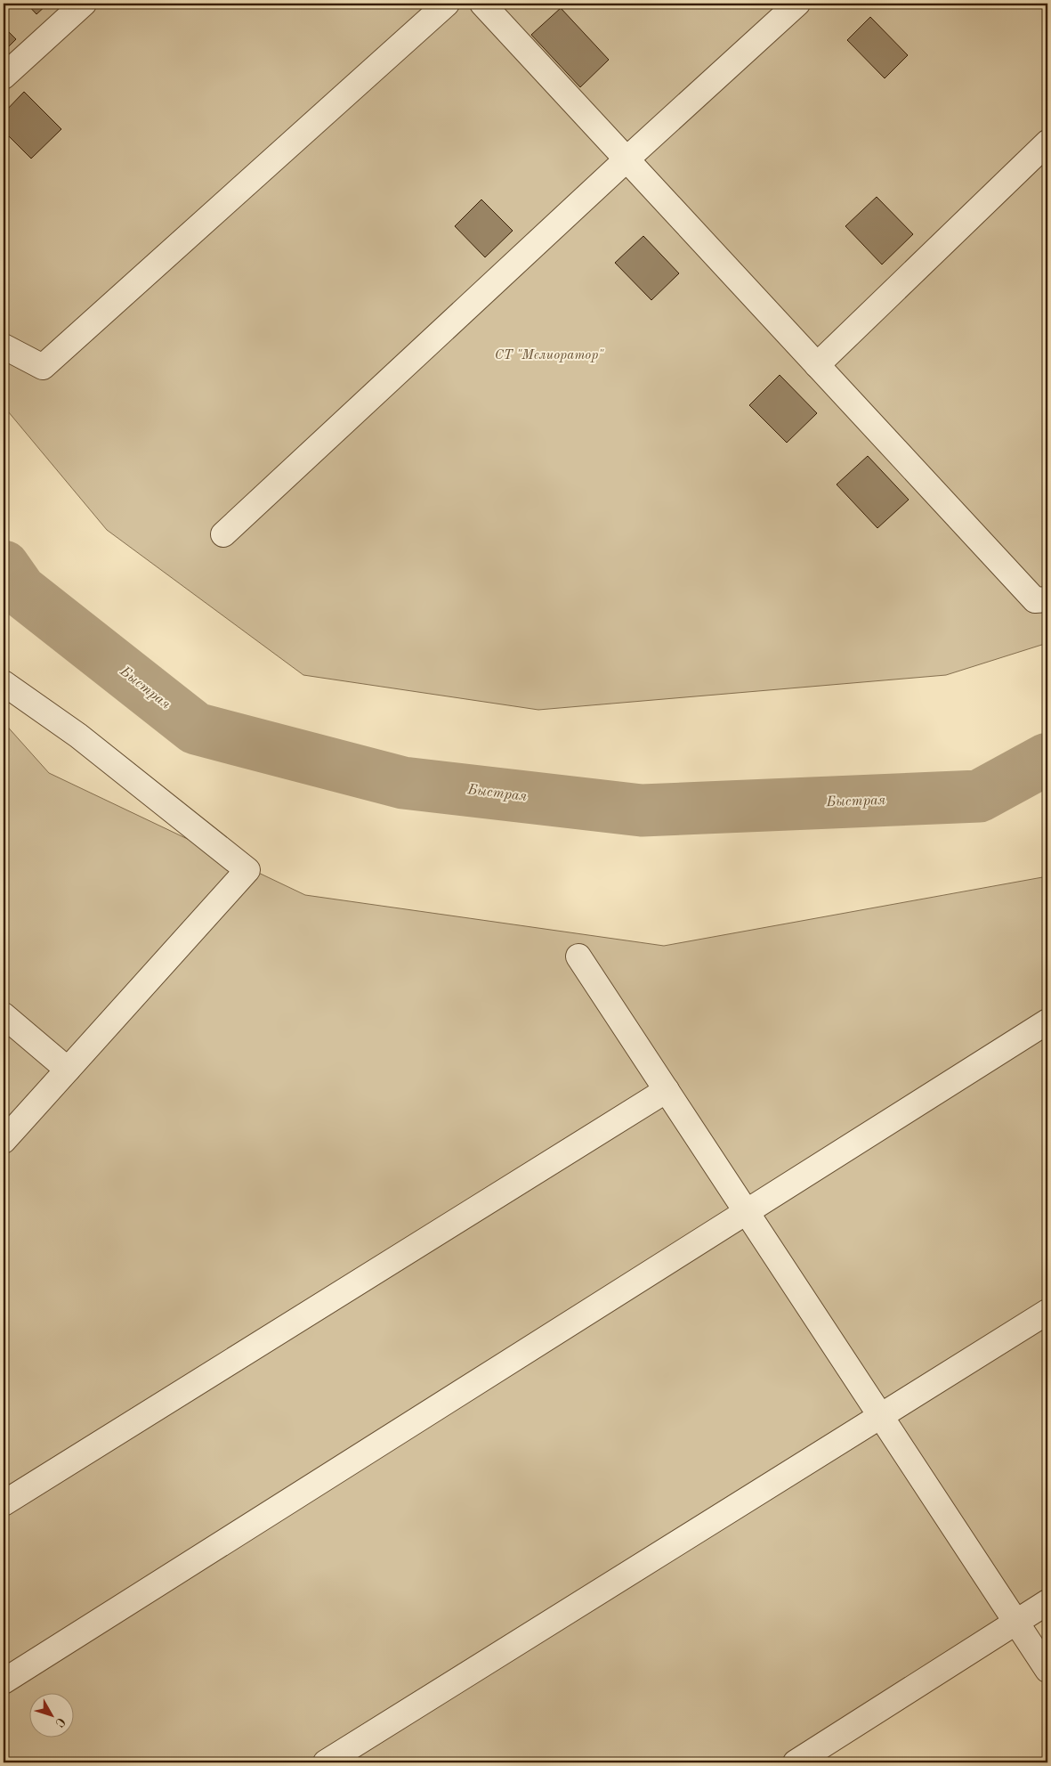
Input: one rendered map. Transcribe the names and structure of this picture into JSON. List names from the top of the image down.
{
  "water": ["Быстрая"],
  "parks": ["СТ \"Мелиоратор\""],
  "north": "bottom right"
}
